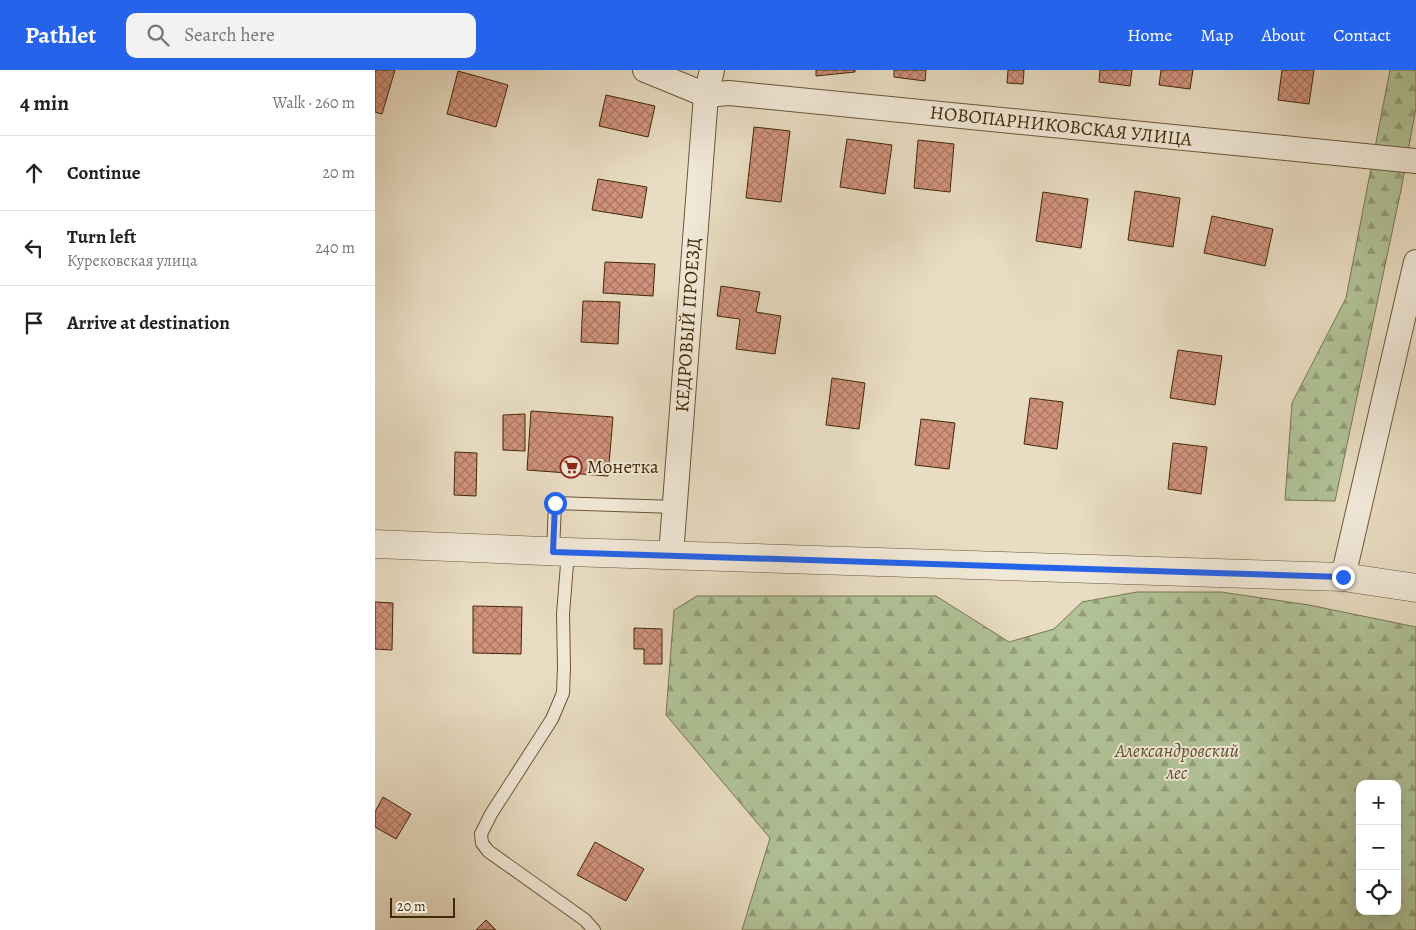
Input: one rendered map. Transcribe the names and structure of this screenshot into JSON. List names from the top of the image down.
{
  "streets": {
    "street": ["НОВОПАРНИКОВСКАЯ УЛИЦА", "КЕДРОВЫЙ ПРОЕЗД"]
  },
  "crossings": [
    ["НОВОПАРНИКОВСКАЯ УЛИЦА", "КЕДРОВЫЙ ПРОЕЗД"]
  ],
  "parks": ["Александровский лес"],
  "places": {
    "supermarket": ["Монетка"]
  },
  "scale_bar": "20 m",
  "page": {
    "header": "Pathlet",
    "search": "Search here",
    "nav": [
      "Home",
      "Map",
      "About",
      "Contact"
    ],
    "heading": ["4 min", "Walk · 260 m"],
    "list": [
      ["Continue", "20 m"],
      ["Turn left", "Курековская улица", "240 m"],
      "Arrive at destination"
    ],
    "map_buttons": ["+", "−"],
    "scale": "20 m"
  }
}
